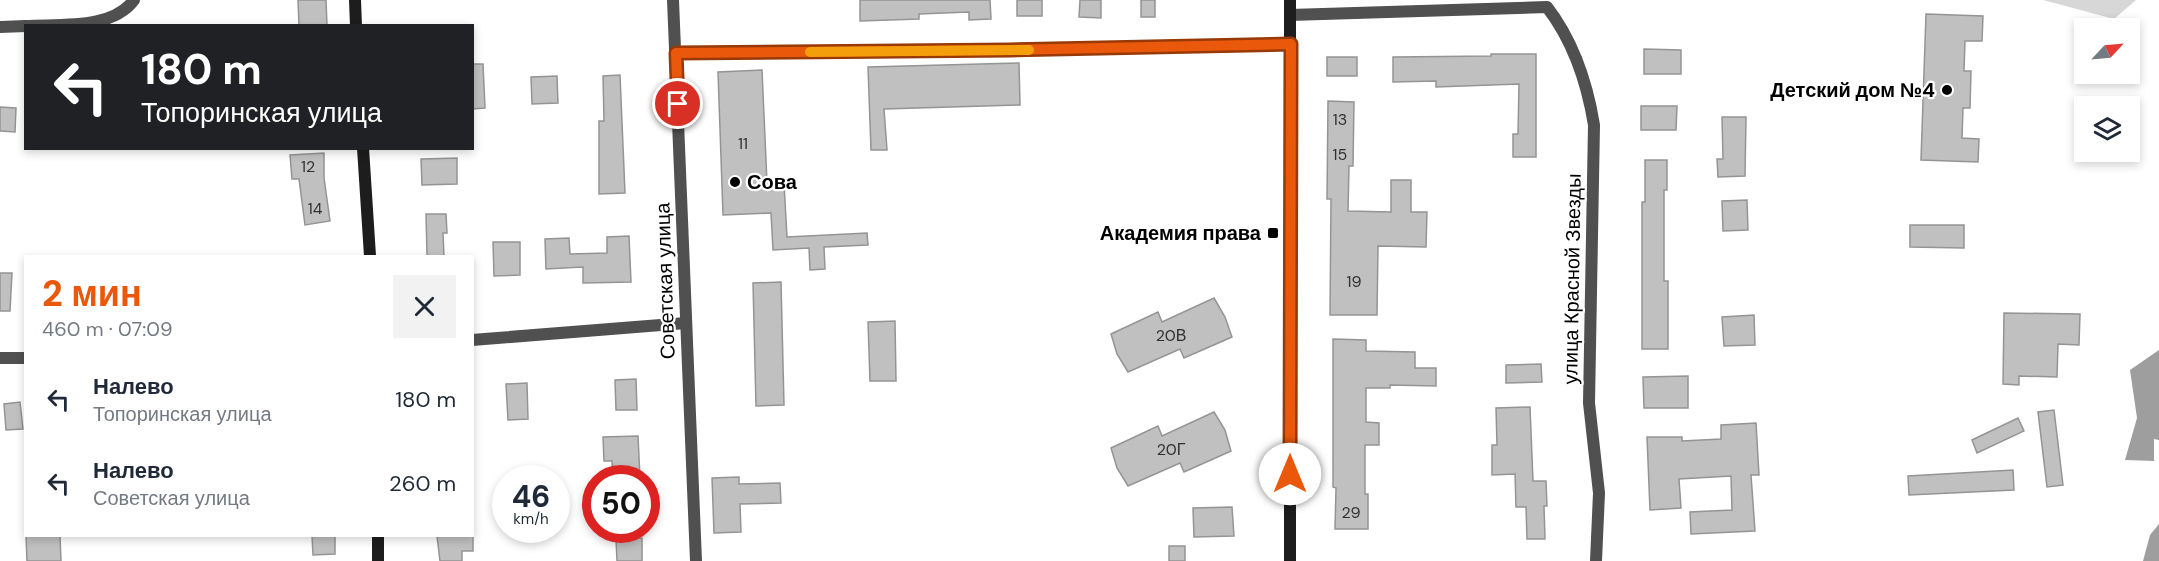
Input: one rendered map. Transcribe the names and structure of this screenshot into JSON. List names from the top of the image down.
{
  "streets": {
    "street": ["улица Красной Звезды", "Советская улица"]
  },
  "places": {
    "other": ["Детский дом №4", "Сова"],
    "transit": ["Академия права"]
  },
  "house_numbers": [
    "13",
    "11",
    "15",
    "12",
    "14",
    "19",
    "20В",
    "20Г",
    "29"
  ],
  "north": "top right",
  "page": {
    "turn": ["180 m", "Топоринская улица"],
    "heading": ["2 мин", "460 m · 07:09"],
    "list": [
      {
        "name": "Налево",
        "note": "Топоринская улица",
        "value": "180 m"
      },
      {
        "name": "Налево",
        "note": "Советская улица",
        "value": "260 m"
      }
    ],
    "speed": "46 km/h",
    "limit": "50"
  }
}
